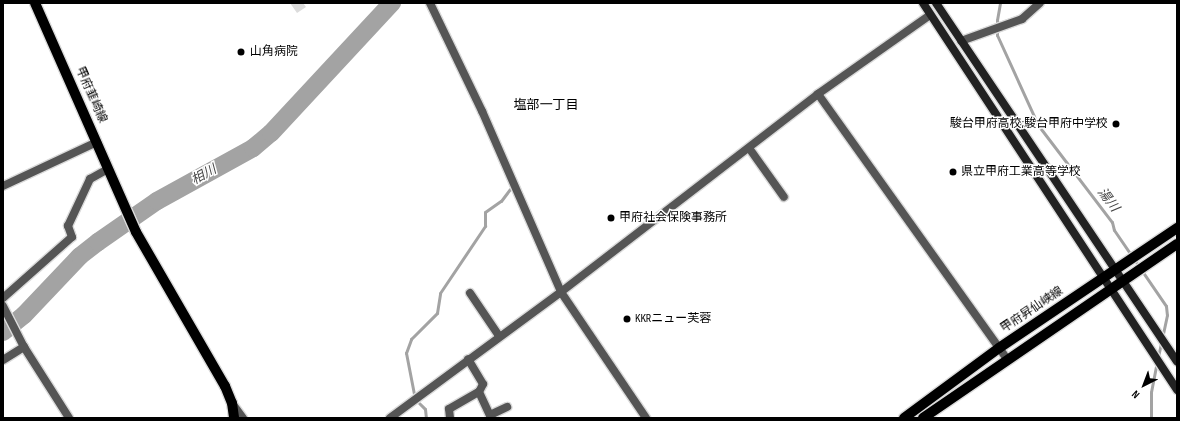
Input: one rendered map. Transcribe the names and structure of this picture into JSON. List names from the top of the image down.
{
  "streets": {
    "main road": ["甲府韮崎線", "甲府昇仙峡線"]
  },
  "districts": ["塩部一丁目"],
  "water": ["相川", "湯川"],
  "places": [
    "山角病院",
    "駿台甲府高校;駿台甲府中学校",
    "県立甲府工業高等学校",
    "甲府社会保険事務所",
    "KKRニュー芙蓉"
  ],
  "north": "bottom left"
}
